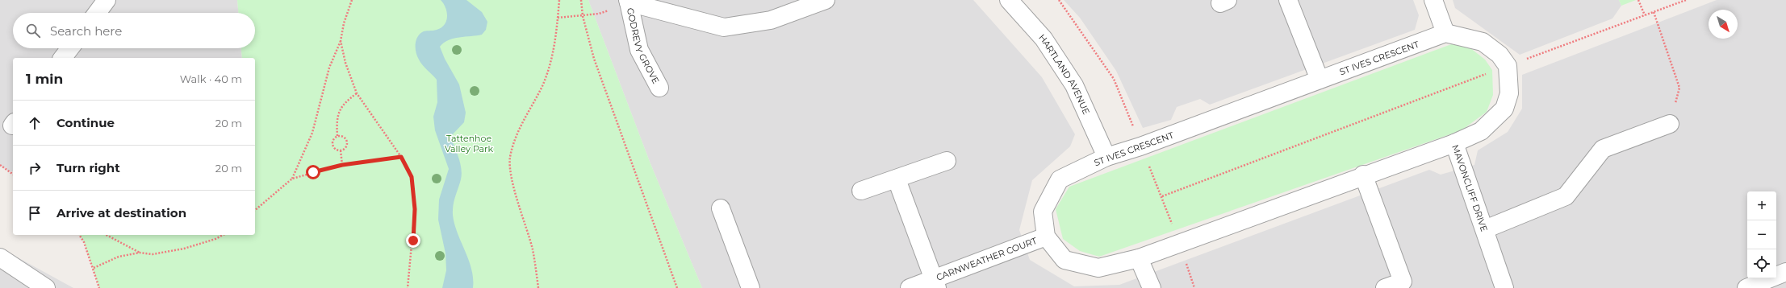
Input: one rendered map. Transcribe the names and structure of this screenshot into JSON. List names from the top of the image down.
{
  "streets": {
    "street": [
      "GODREVY GROVE",
      "ST IVES CRESCENT",
      "HARTLAND AVENUE",
      "MAVONCLIFF DRIVE",
      "CARNWEATHER COURT"
    ]
  },
  "crossings": [
    ["ST IVES CRESCENT", "HARTLAND AVENUE"],
    ["ST IVES CRESCENT", "CARNWEATHER COURT"]
  ],
  "parks": ["Tattenhoe Valley Park"],
  "north": "bottom right",
  "page": {
    "search": "Search here",
    "heading": ["1 min", "Walk · 40 m"],
    "list": [
      ["Continue", "20 m"],
      ["Turn right", "20 m"],
      "Arrive at destination"
    ],
    "map_buttons": ["+", "−"]
  }
}
